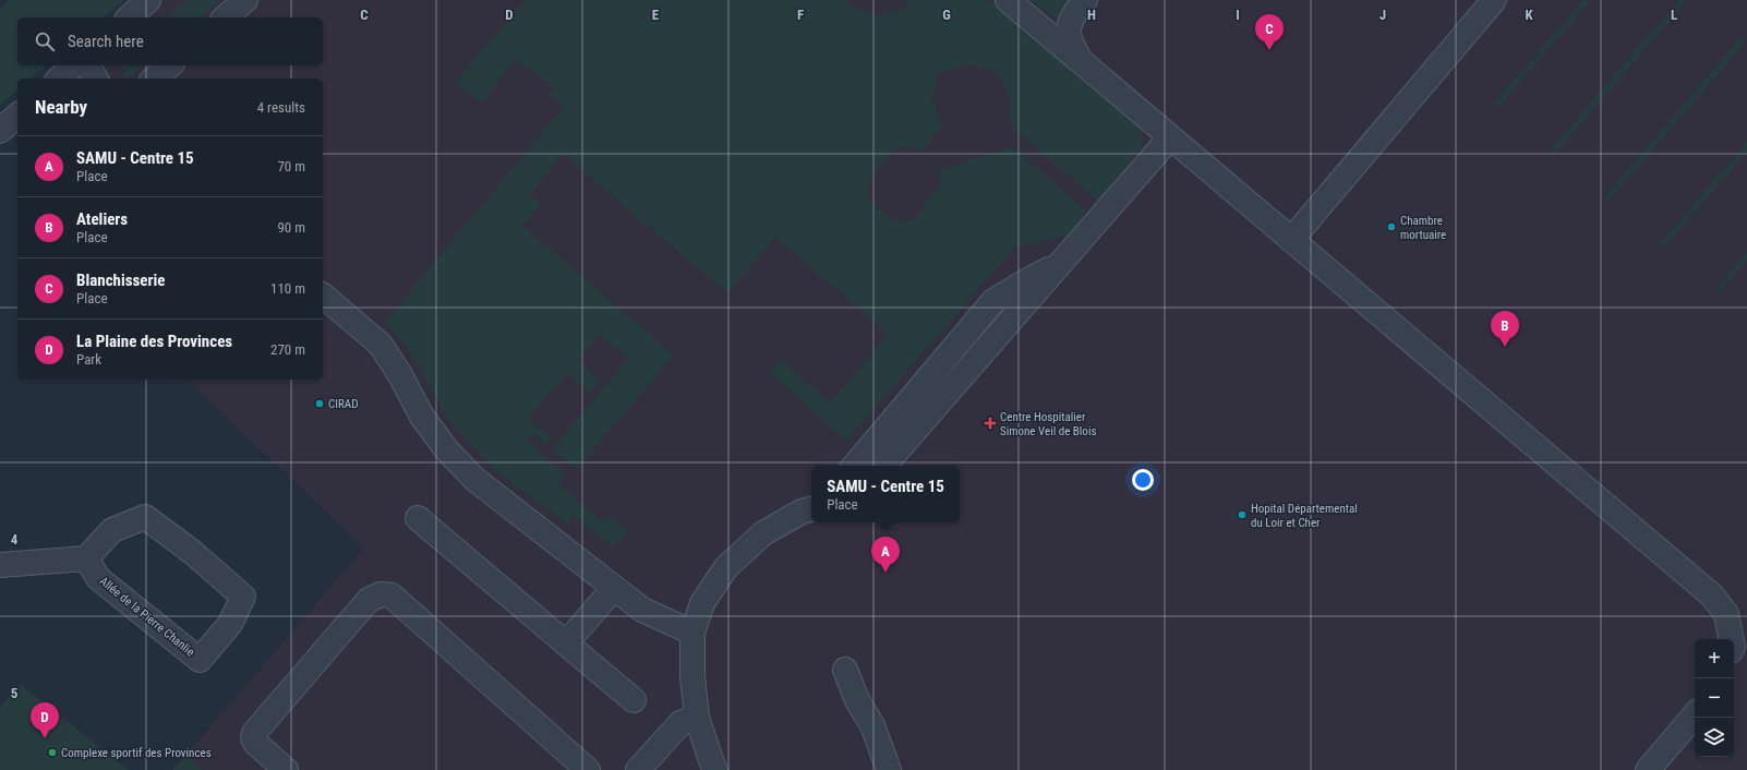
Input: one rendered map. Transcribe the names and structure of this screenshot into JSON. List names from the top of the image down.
{
  "streets": {
    "street": ["Allée de la Pierre Chanlie"]
  },
  "places": {
    "other": [
      "Chambre mortuaire",
      "CIRAD",
      "Hopital Départemental du Loir et Cher",
      "Complexe sportif des Provinces"
    ],
    "health": ["Centre Hospitalier Simone Veil de Blois"]
  },
  "page": {
    "pins": [
      "C",
      "B",
      "A",
      "D"
    ],
    "search": "Search here",
    "heading": ["Nearby", "4 results"],
    "list": [
      {
        "mark": "A",
        "name": "SAMU - Centre 15",
        "note": "Place",
        "value": "70 m"
      },
      {
        "mark": "B",
        "name": "Ateliers",
        "note": "Place",
        "value": "90 m"
      },
      {
        "mark": "C",
        "name": "Blanchisserie",
        "note": "Place",
        "value": "110 m"
      },
      {
        "mark": "D",
        "name": "La Plaine des Provinces",
        "note": "Park",
        "value": "270 m"
      }
    ],
    "popup": ["SAMU - Centre 15", "Place"],
    "map_buttons": ["+", "−"]
  },
  "grid": {
    "columns": [
      "C",
      "D",
      "E",
      "F",
      "G",
      "H",
      "I",
      "J",
      "K",
      "L"
    ],
    "rows": ["4", "5"]
  }
}
